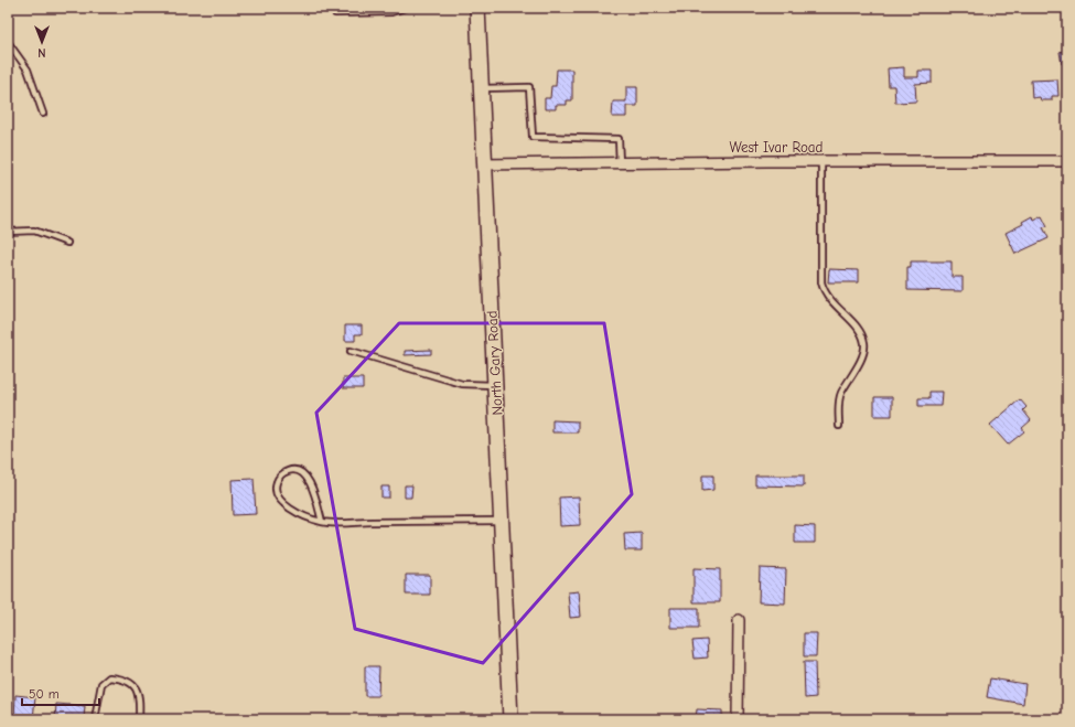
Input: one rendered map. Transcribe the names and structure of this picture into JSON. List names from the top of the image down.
{
  "streets": {
    "street": ["West Ivar Road", "North Gary Road"]
  },
  "crossings": [
    ["West Ivar Road", "North Gary Road"]
  ],
  "scale_bar": "50 m",
  "north": "bottom"
}
